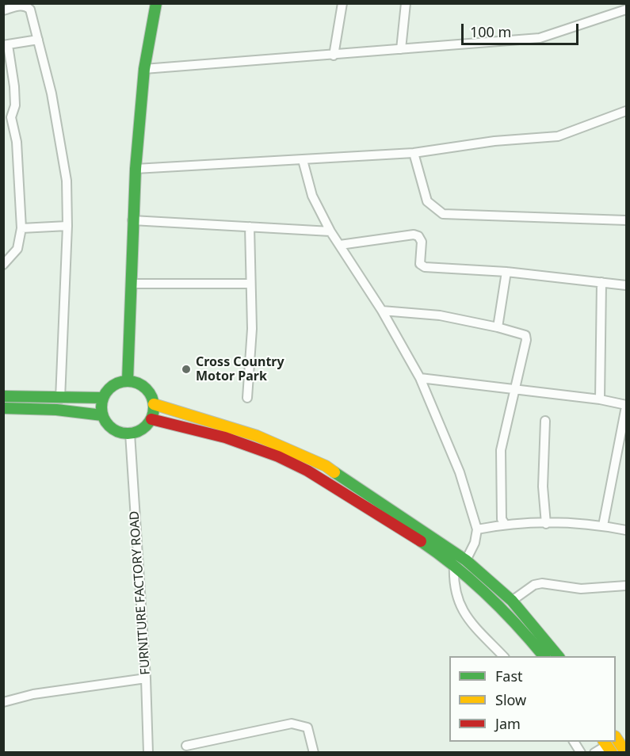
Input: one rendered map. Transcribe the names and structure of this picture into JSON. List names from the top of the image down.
{
  "streets": {
    "street": ["FURNITURE FACTORY ROAD"]
  },
  "places": ["Cross Country Motor Park"],
  "legend": ["Fast", "Slow", "Jam"],
  "scale_bar": "100 m"
}
